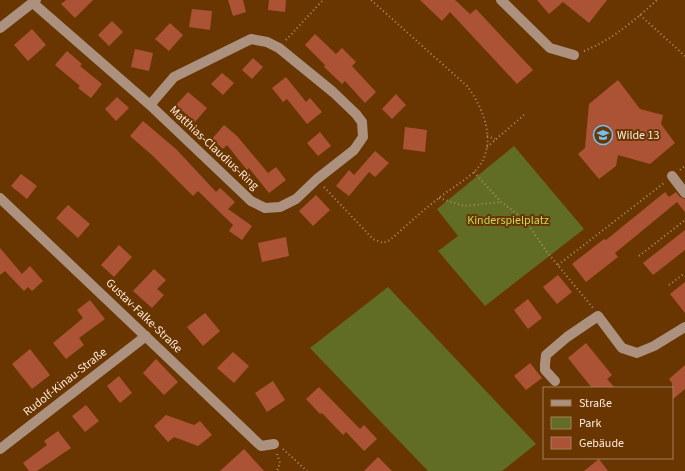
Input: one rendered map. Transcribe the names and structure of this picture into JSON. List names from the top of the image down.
{
  "streets": {
    "street": ["Matthias-Claudius-Ring", "Gustav-Falke-Straße", "Rudolf-Kinau-Straße"]
  },
  "crossings": [
    ["Gustav-Falke-Straße", "Rudolf-Kinau-Straße"]
  ],
  "parks": ["Kinderspielplatz"],
  "places": {
    "school or university": ["Wilde 13"]
  },
  "legend": ["Straße", "Park", "Gebäude"]
}
